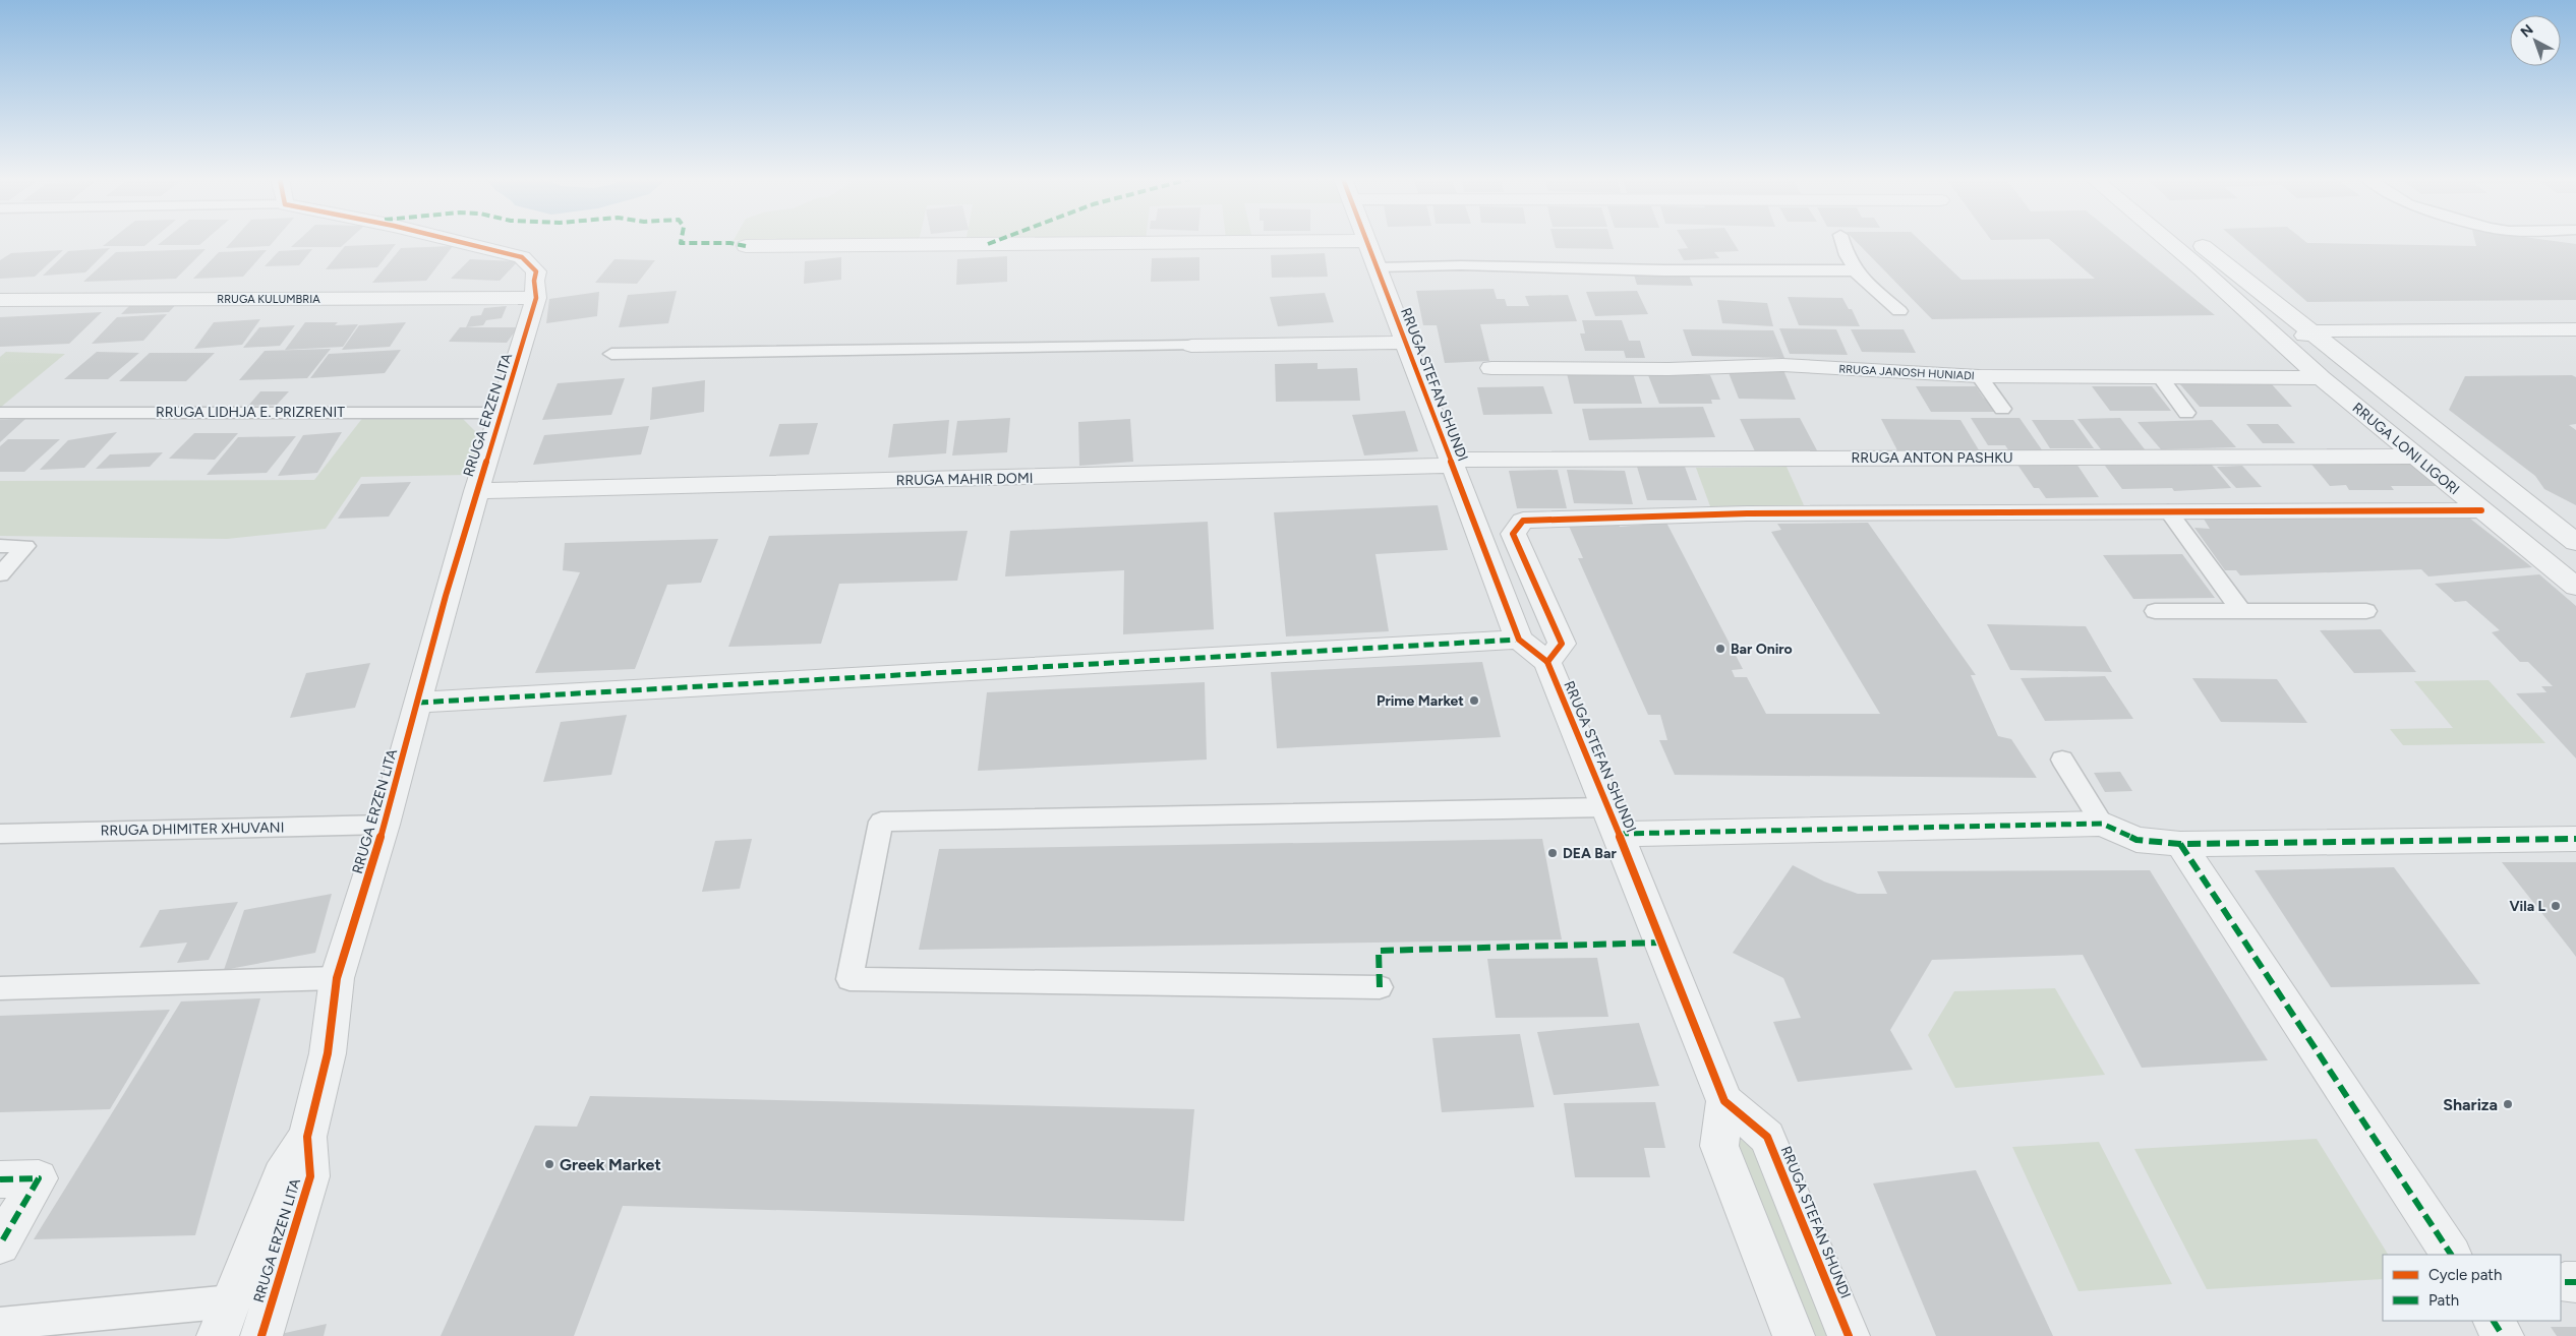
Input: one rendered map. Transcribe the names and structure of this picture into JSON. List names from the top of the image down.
{
  "streets": {
    "street": [
      "RRUGA KULUMBRIA",
      "RRUGA JANOSH HUNIADI",
      "RRUGA STEFAN SHUNDI",
      "RRUGA ERZEN LITA",
      "RRUGA LONI LIGORI",
      "RRUGA ANTON PASHKU",
      "RRUGA MAHIR DOMI"
    ],
    "lane": ["RRUGA LIDHJA E. PRIZRENIT", "RRUGA DHIMITER XHUVANI"]
  },
  "crossings": [
    ["RRUGA KULUMBRIA", "RRUGA ERZEN LITA"],
    ["RRUGA JANOSH HUNIADI", "RRUGA LONI LIGORI"],
    ["RRUGA STEFAN SHUNDI", "RRUGA ANTON PASHKU"],
    ["RRUGA STEFAN SHUNDI", "RRUGA MAHIR DOMI"],
    ["RRUGA LIDHJA E. PRIZRENIT", "RRUGA ERZEN LITA"],
    ["RRUGA ERZEN LITA", "RRUGA MAHIR DOMI"],
    ["RRUGA ERZEN LITA", "RRUGA DHIMITER XHUVANI"],
    ["RRUGA LONI LIGORI", "RRUGA ANTON PASHKU"],
    ["RRUGA ANTON PASHKU", "RRUGA MAHIR DOMI"]
  ],
  "places": [
    "Bar Oniro",
    "Prime Market",
    "DEA Bar",
    "Vila L",
    "Shariza",
    "Greek Market"
  ],
  "legend": ["Cycle path", "Path"],
  "north": "top left"
}
